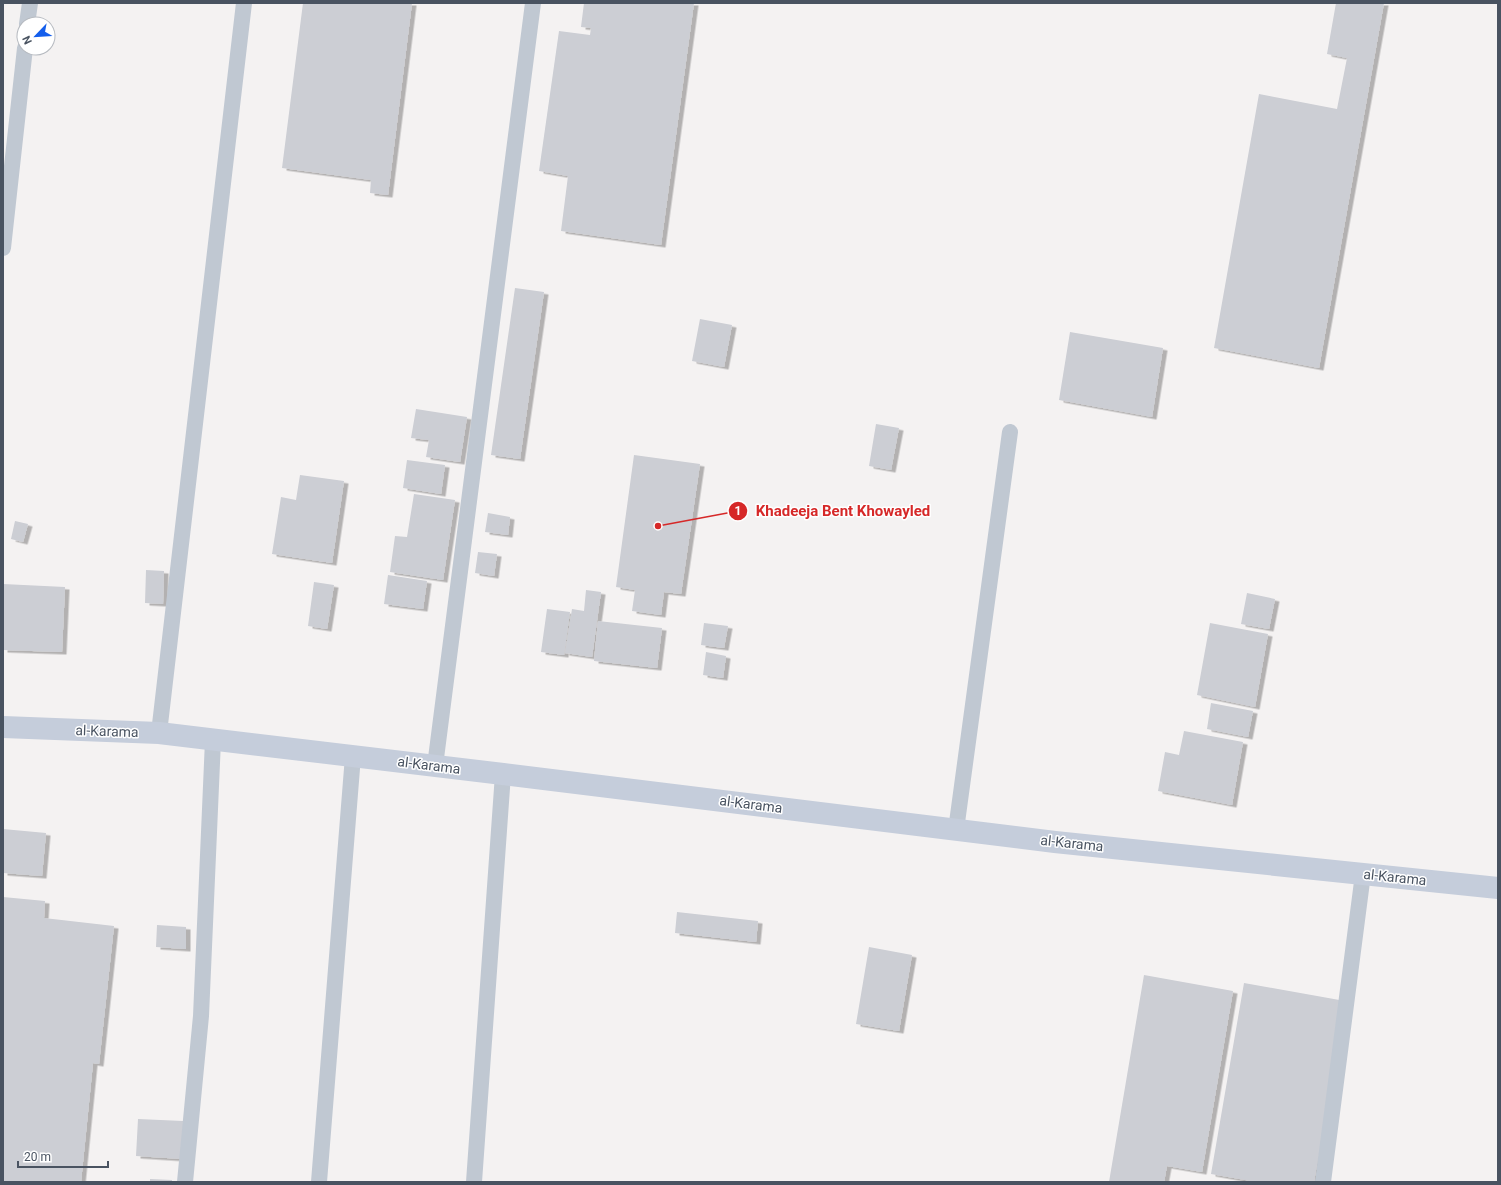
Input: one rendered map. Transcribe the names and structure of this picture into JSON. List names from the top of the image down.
{
  "streets": {
    "main road": ["al-Karama"]
  },
  "places": ["Khadeeja Bent Khowayled"],
  "scale_bar": "20 m",
  "north": "bottom left"
}
